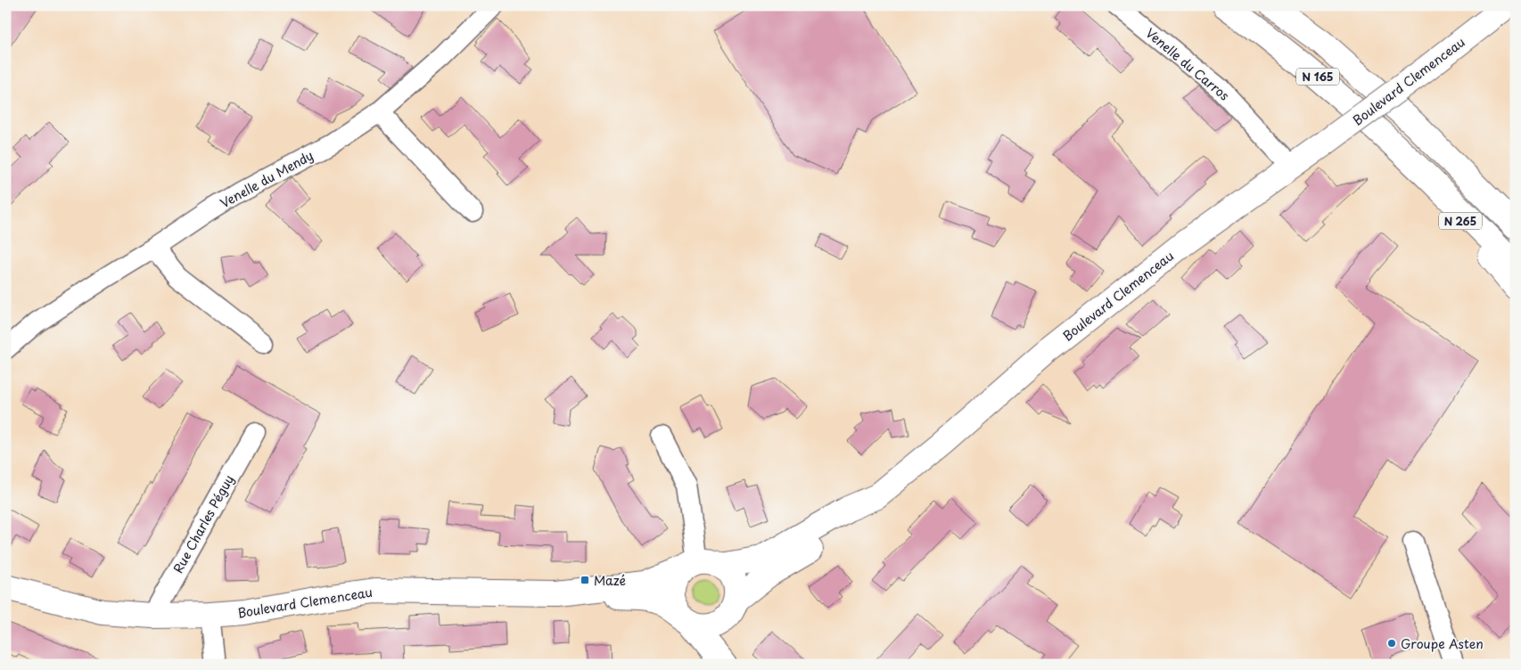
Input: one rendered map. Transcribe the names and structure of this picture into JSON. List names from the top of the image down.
{
  "streets": {
    "main road": ["N 165", "Boulevard Clemenceau", "N 265"],
    "street": ["Venelle du Carros", "Venelle du Mendy", "Rue Charles Péguy"]
  },
  "crossings": [
    ["Venelle du Carros", "Boulevard Clemenceau"],
    ["N 165", "N 265"],
    ["Boulevard Clemenceau", "Rue Charles Péguy"]
  ],
  "places": {
    "transit": ["Mazé"],
    "other": ["Groupe Asten"]
  }
}
